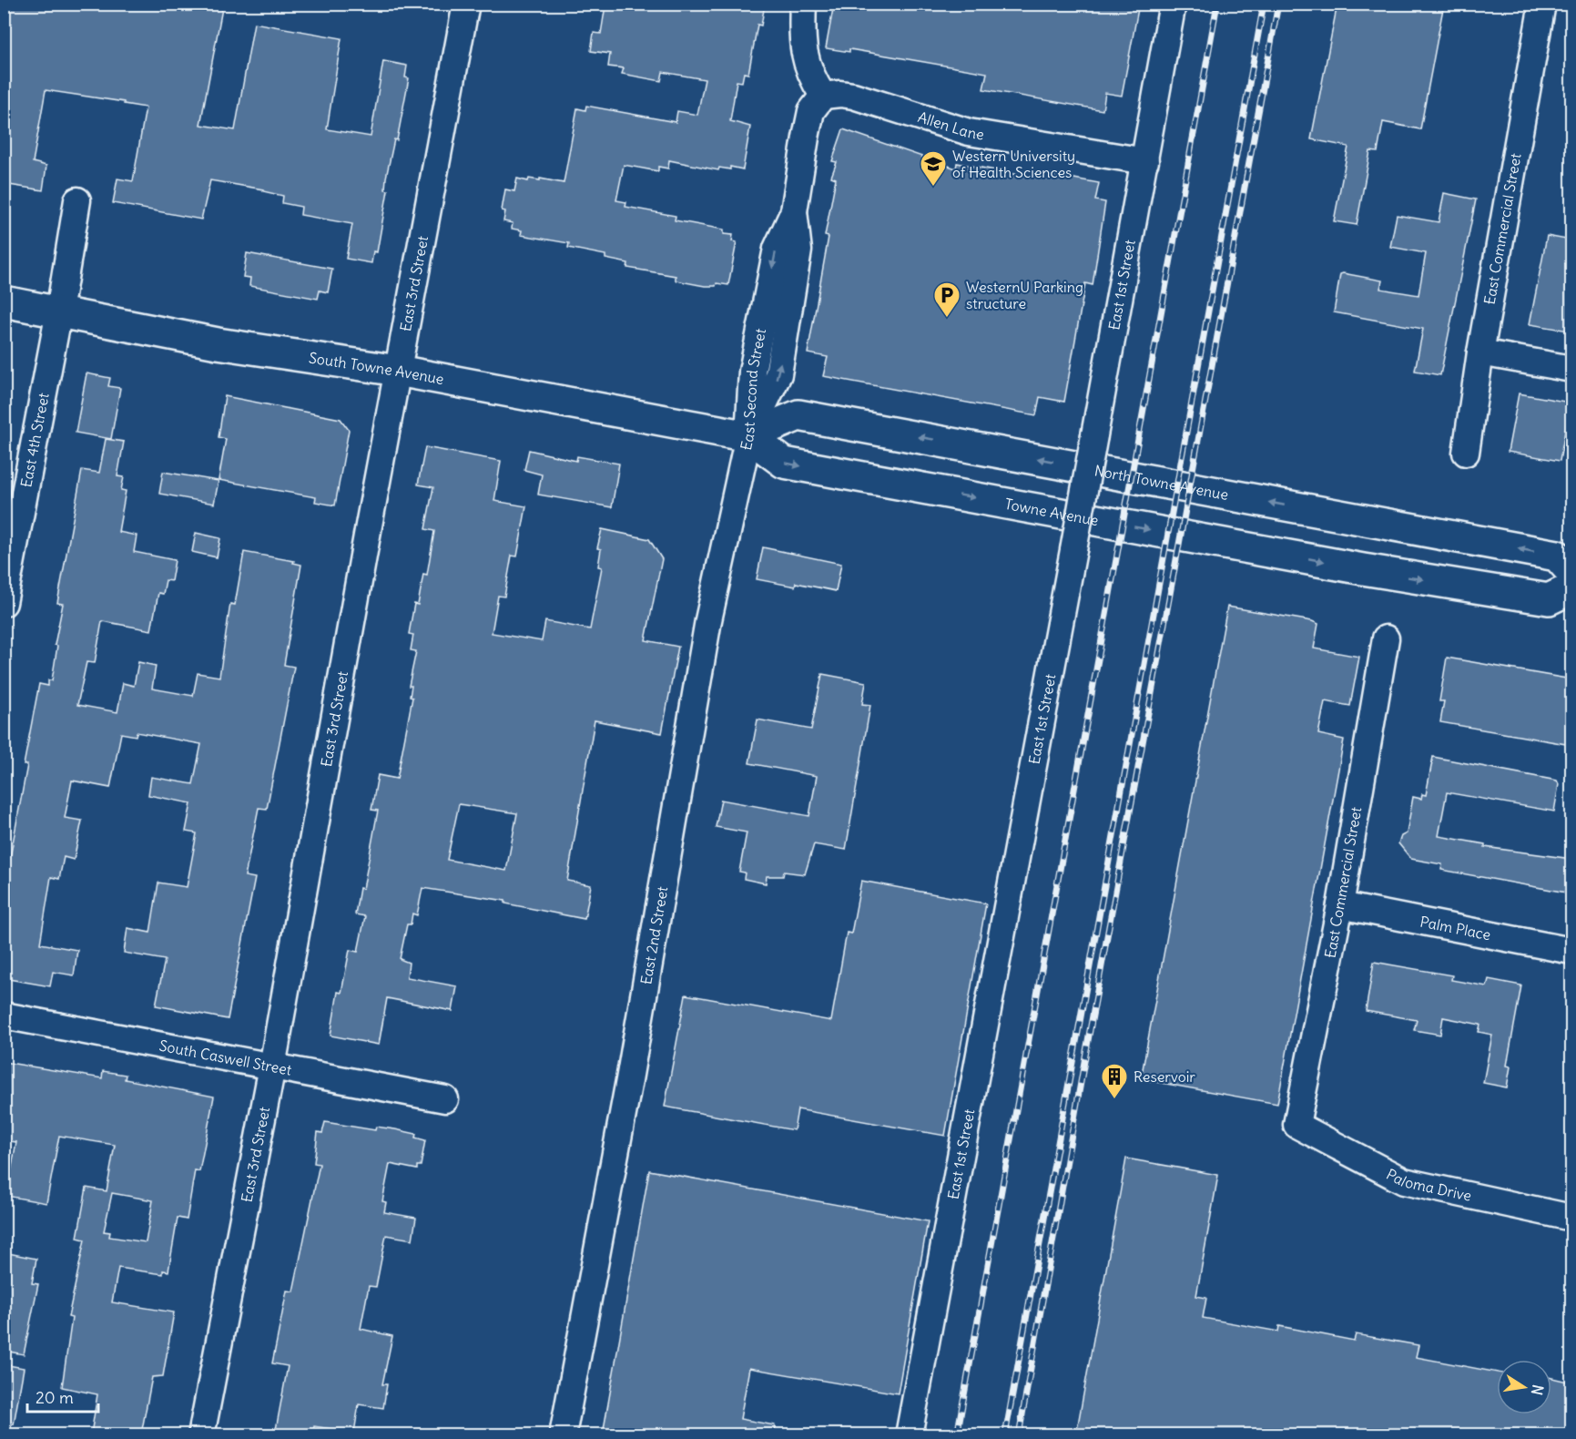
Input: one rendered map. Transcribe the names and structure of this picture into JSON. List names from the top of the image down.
{
  "streets": {
    "main road": ["South Towne Avenue", "North Towne Avenue", "Towne Avenue"],
    "street": [
      "Allen Lane",
      "East Commercial Street",
      "East 3rd Street",
      "East 1st Street",
      "East Second Street",
      "East 4th Street",
      "Palm Place",
      "East 2nd Street",
      "South Caswell Street",
      "Paloma Drive"
    ]
  },
  "crossings": [
    ["Allen Lane", "East 1st Street"],
    ["Allen Lane", "East Second Street"],
    ["East Commercial Street", "Palm Place"],
    ["East Commercial Street", "Paloma Drive"],
    ["East 3rd Street", "South Towne Avenue"],
    ["East 3rd Street", "South Caswell Street"],
    ["South Towne Avenue", "East Second Street"],
    ["South Towne Avenue", "East 4th Street"],
    ["South Towne Avenue", "North Towne Avenue"],
    ["South Towne Avenue", "Towne Avenue"],
    ["South Towne Avenue", "East 2nd Street"],
    ["East Second Street", "North Towne Avenue"],
    ["East Second Street", "Towne Avenue"],
    ["East Second Street", "East 2nd Street"],
    ["North Towne Avenue", "Towne Avenue"],
    ["North Towne Avenue", "East 2nd Street"],
    ["Towne Avenue", "East 2nd Street"]
  ],
  "one_way": ["North Towne Avenue", "Towne Avenue"],
  "places": {
    "school or university": ["Western University of Health Sciences"],
    "parking": ["WesternU Parking structure"],
    "building": ["Reservoir"]
  },
  "scale_bar": "20 m",
  "north": "right"
}
